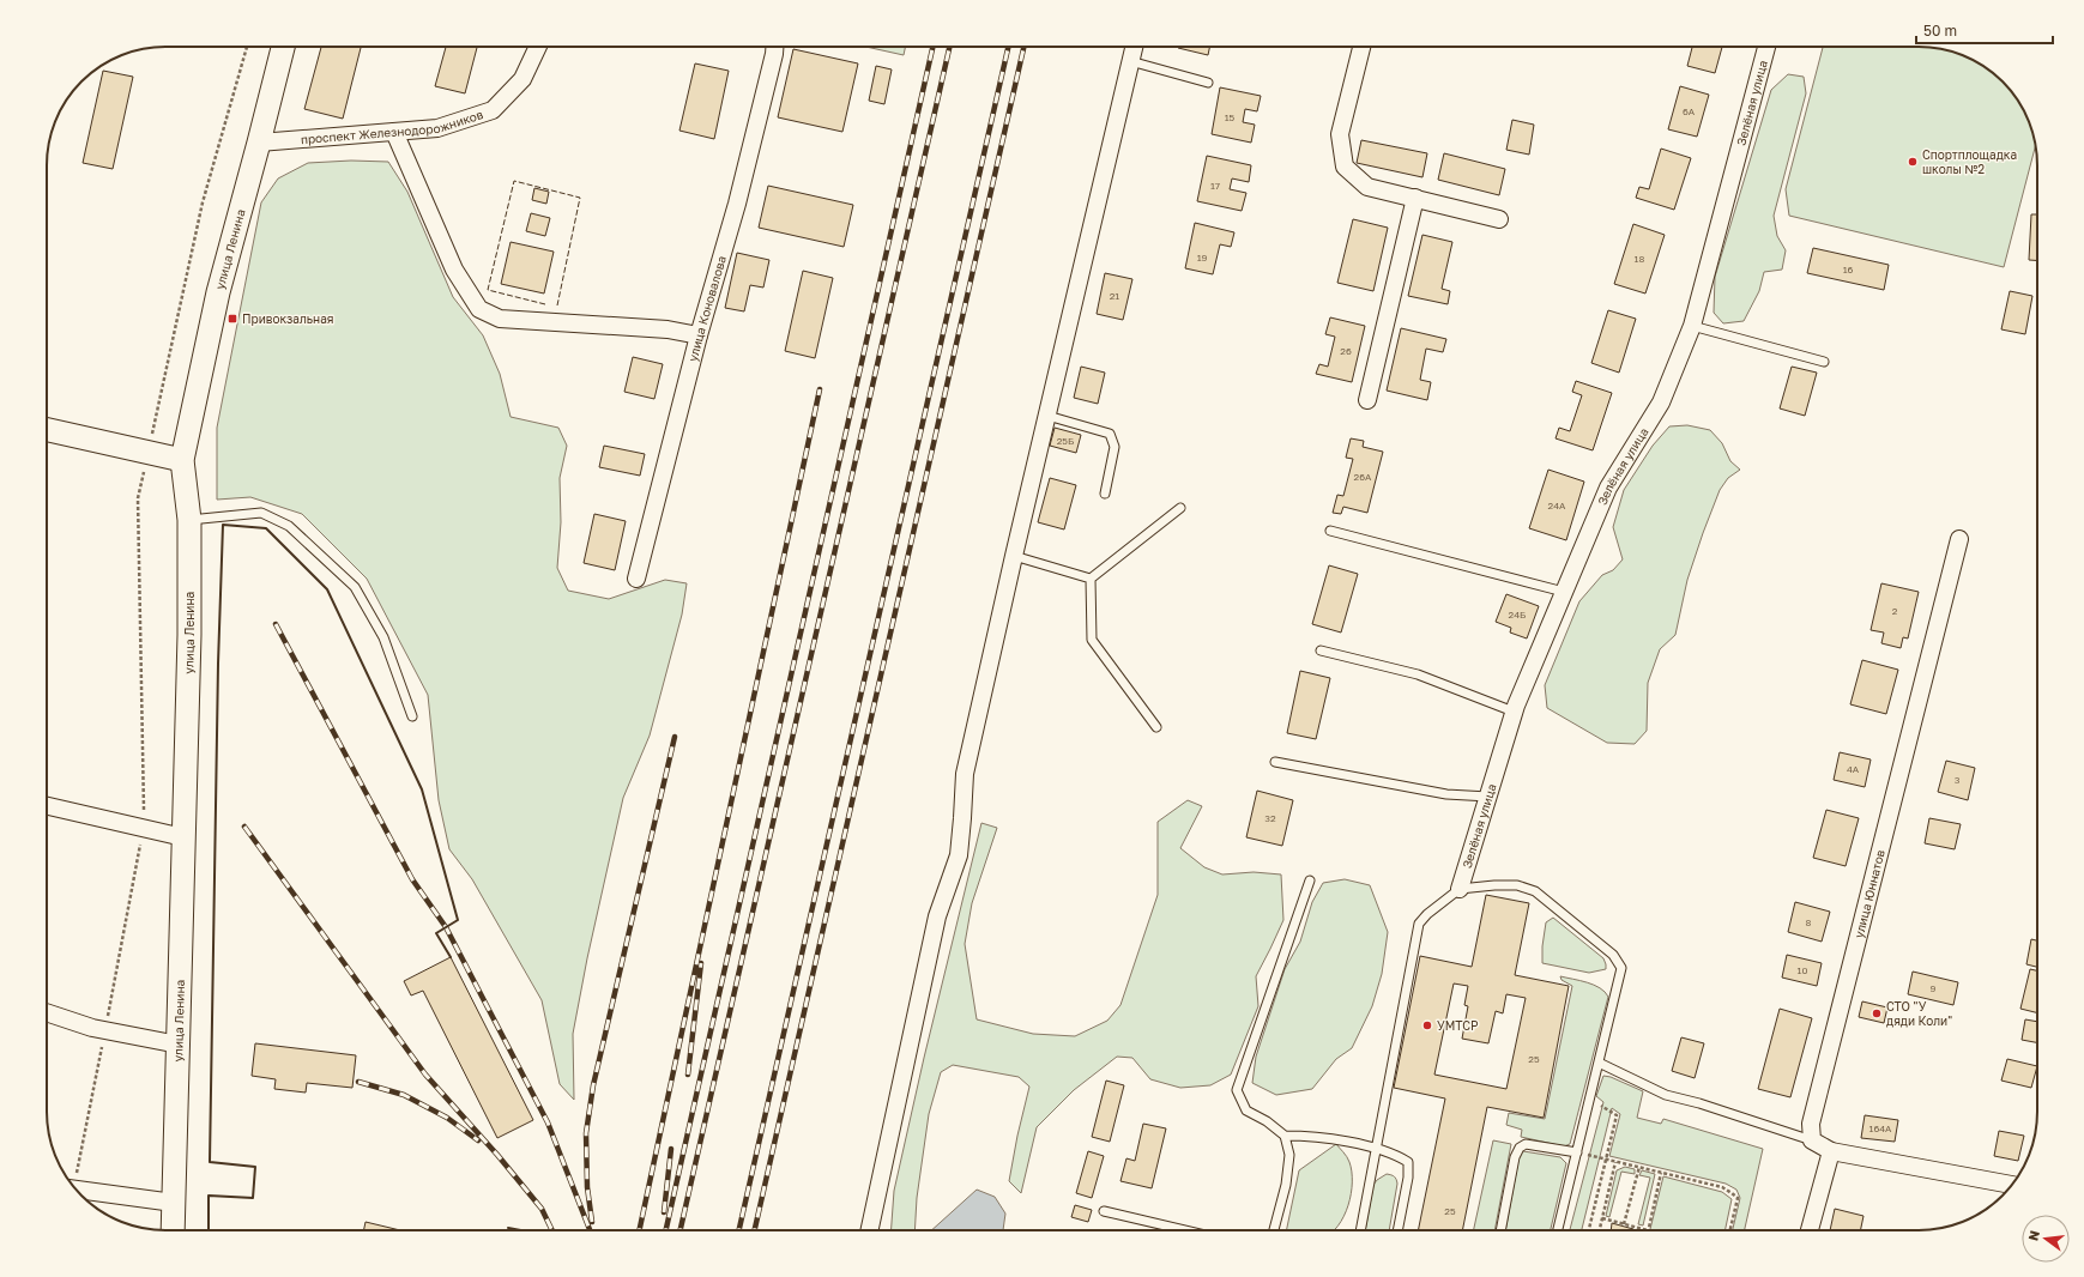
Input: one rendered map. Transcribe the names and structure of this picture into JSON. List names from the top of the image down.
{
  "streets": {
    "street": [
      "Зелёная улица",
      "проспект Железнодорожников",
      "улица Ленина",
      "улица Коновалова",
      "улица Юннатов"
    ]
  },
  "crossings": [
    ["проспект Железнодорожников", "улица Ленина"]
  ],
  "places": {
    "other": ["Спортплощадка школы №2", "СТО \"У дяди Коли\"", "УМТСР"],
    "transit": ["Привокзальная"]
  },
  "house_numbers": [
    "6А",
    "15",
    "17",
    "19",
    "18",
    "16",
    "21",
    "26",
    "25Б",
    "26А",
    "24А",
    "2",
    "24Б",
    "4А",
    "3",
    "32",
    "8",
    "10",
    "9",
    "25",
    "164А",
    "25"
  ],
  "scale_bar": "50 m",
  "north": "left"
}
